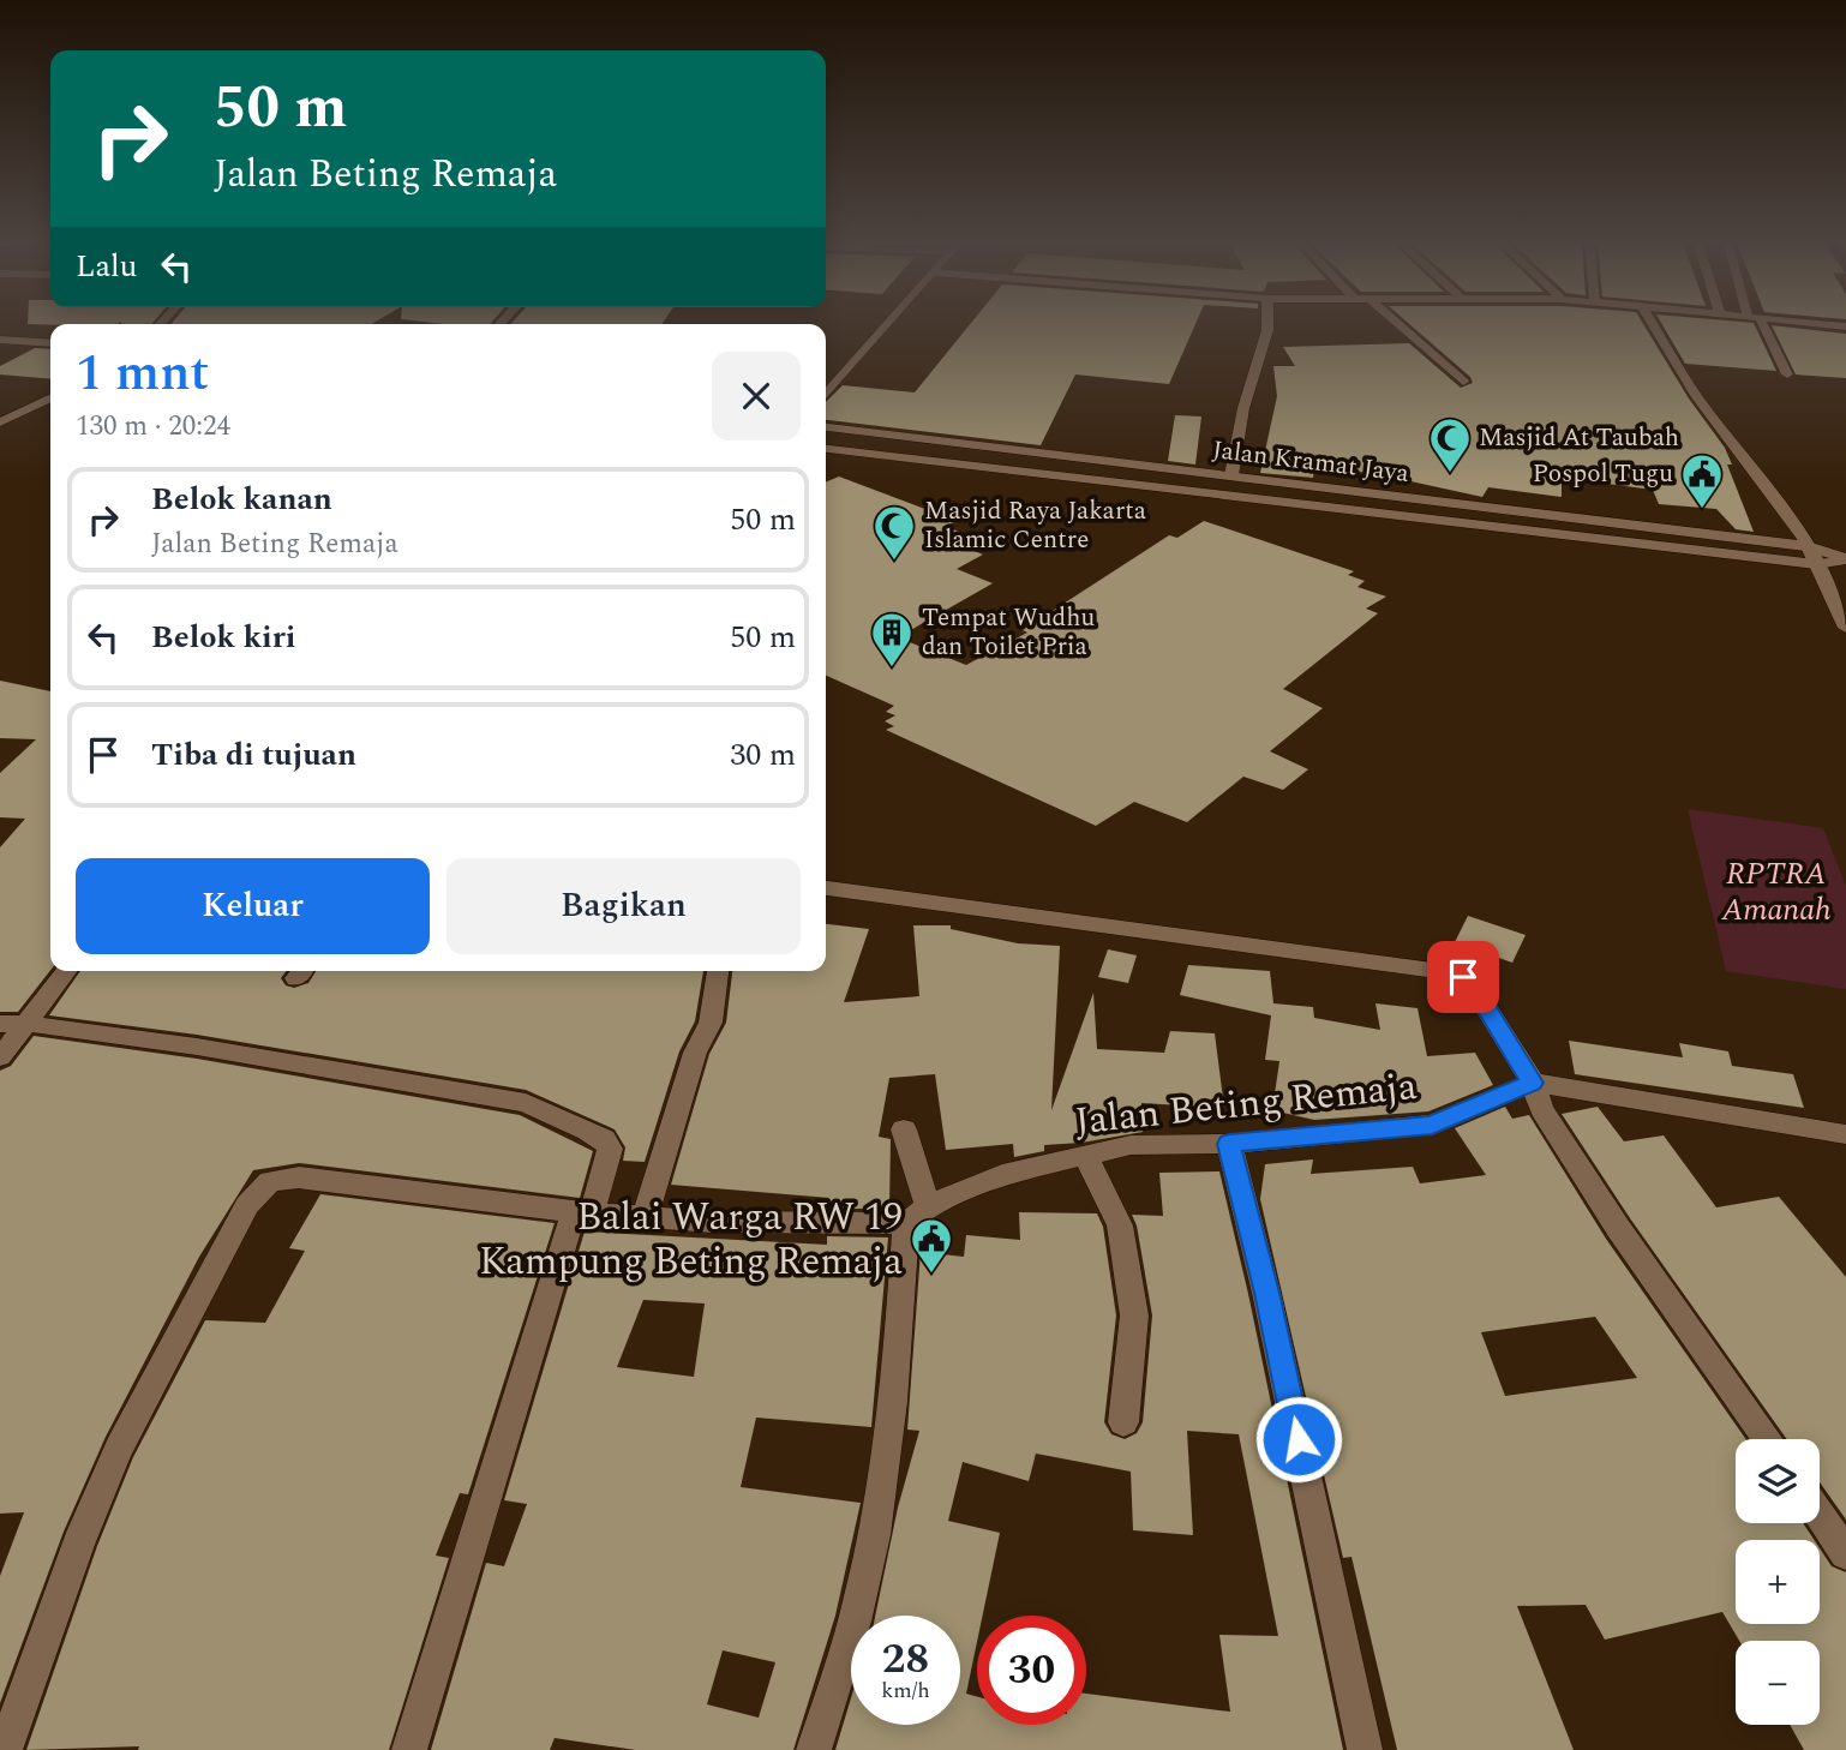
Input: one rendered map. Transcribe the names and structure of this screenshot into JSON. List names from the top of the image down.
{
  "streets": {
    "street": ["Jalan Kramat Jaya", "Jalan Beting Remaja"]
  },
  "parks": ["RPTRA Amanah"],
  "places": {
    "mosque": ["Masjid At Taubah", "Masjid Raya Jakarta Islamic Centre"],
    "public building": ["Pospol Tugu", "Balai Warga RW 19 Kampung Beting Remaja"],
    "building": ["Tempat Wudhu dan Toilet Pria"]
  },
  "page": {
    "turn": ["50 m", "Jalan Beting Remaja"],
    "then": "Lalu",
    "heading": ["1 mnt", "130 m · 20:24"],
    "list": [
      {
        "name": "Belok kanan",
        "note": "Jalan Beting Remaja",
        "value": "50 m"
      },
      {
        "name": "Belok kiri",
        "value": "50 m"
      },
      {
        "name": "Tiba di tujuan",
        "value": "30 m"
      }
    ],
    "buttons": ["Keluar", "Bagikan"],
    "map_buttons": ["+", "−"],
    "speed": "28 km/h",
    "limit": "30"
  }
}
